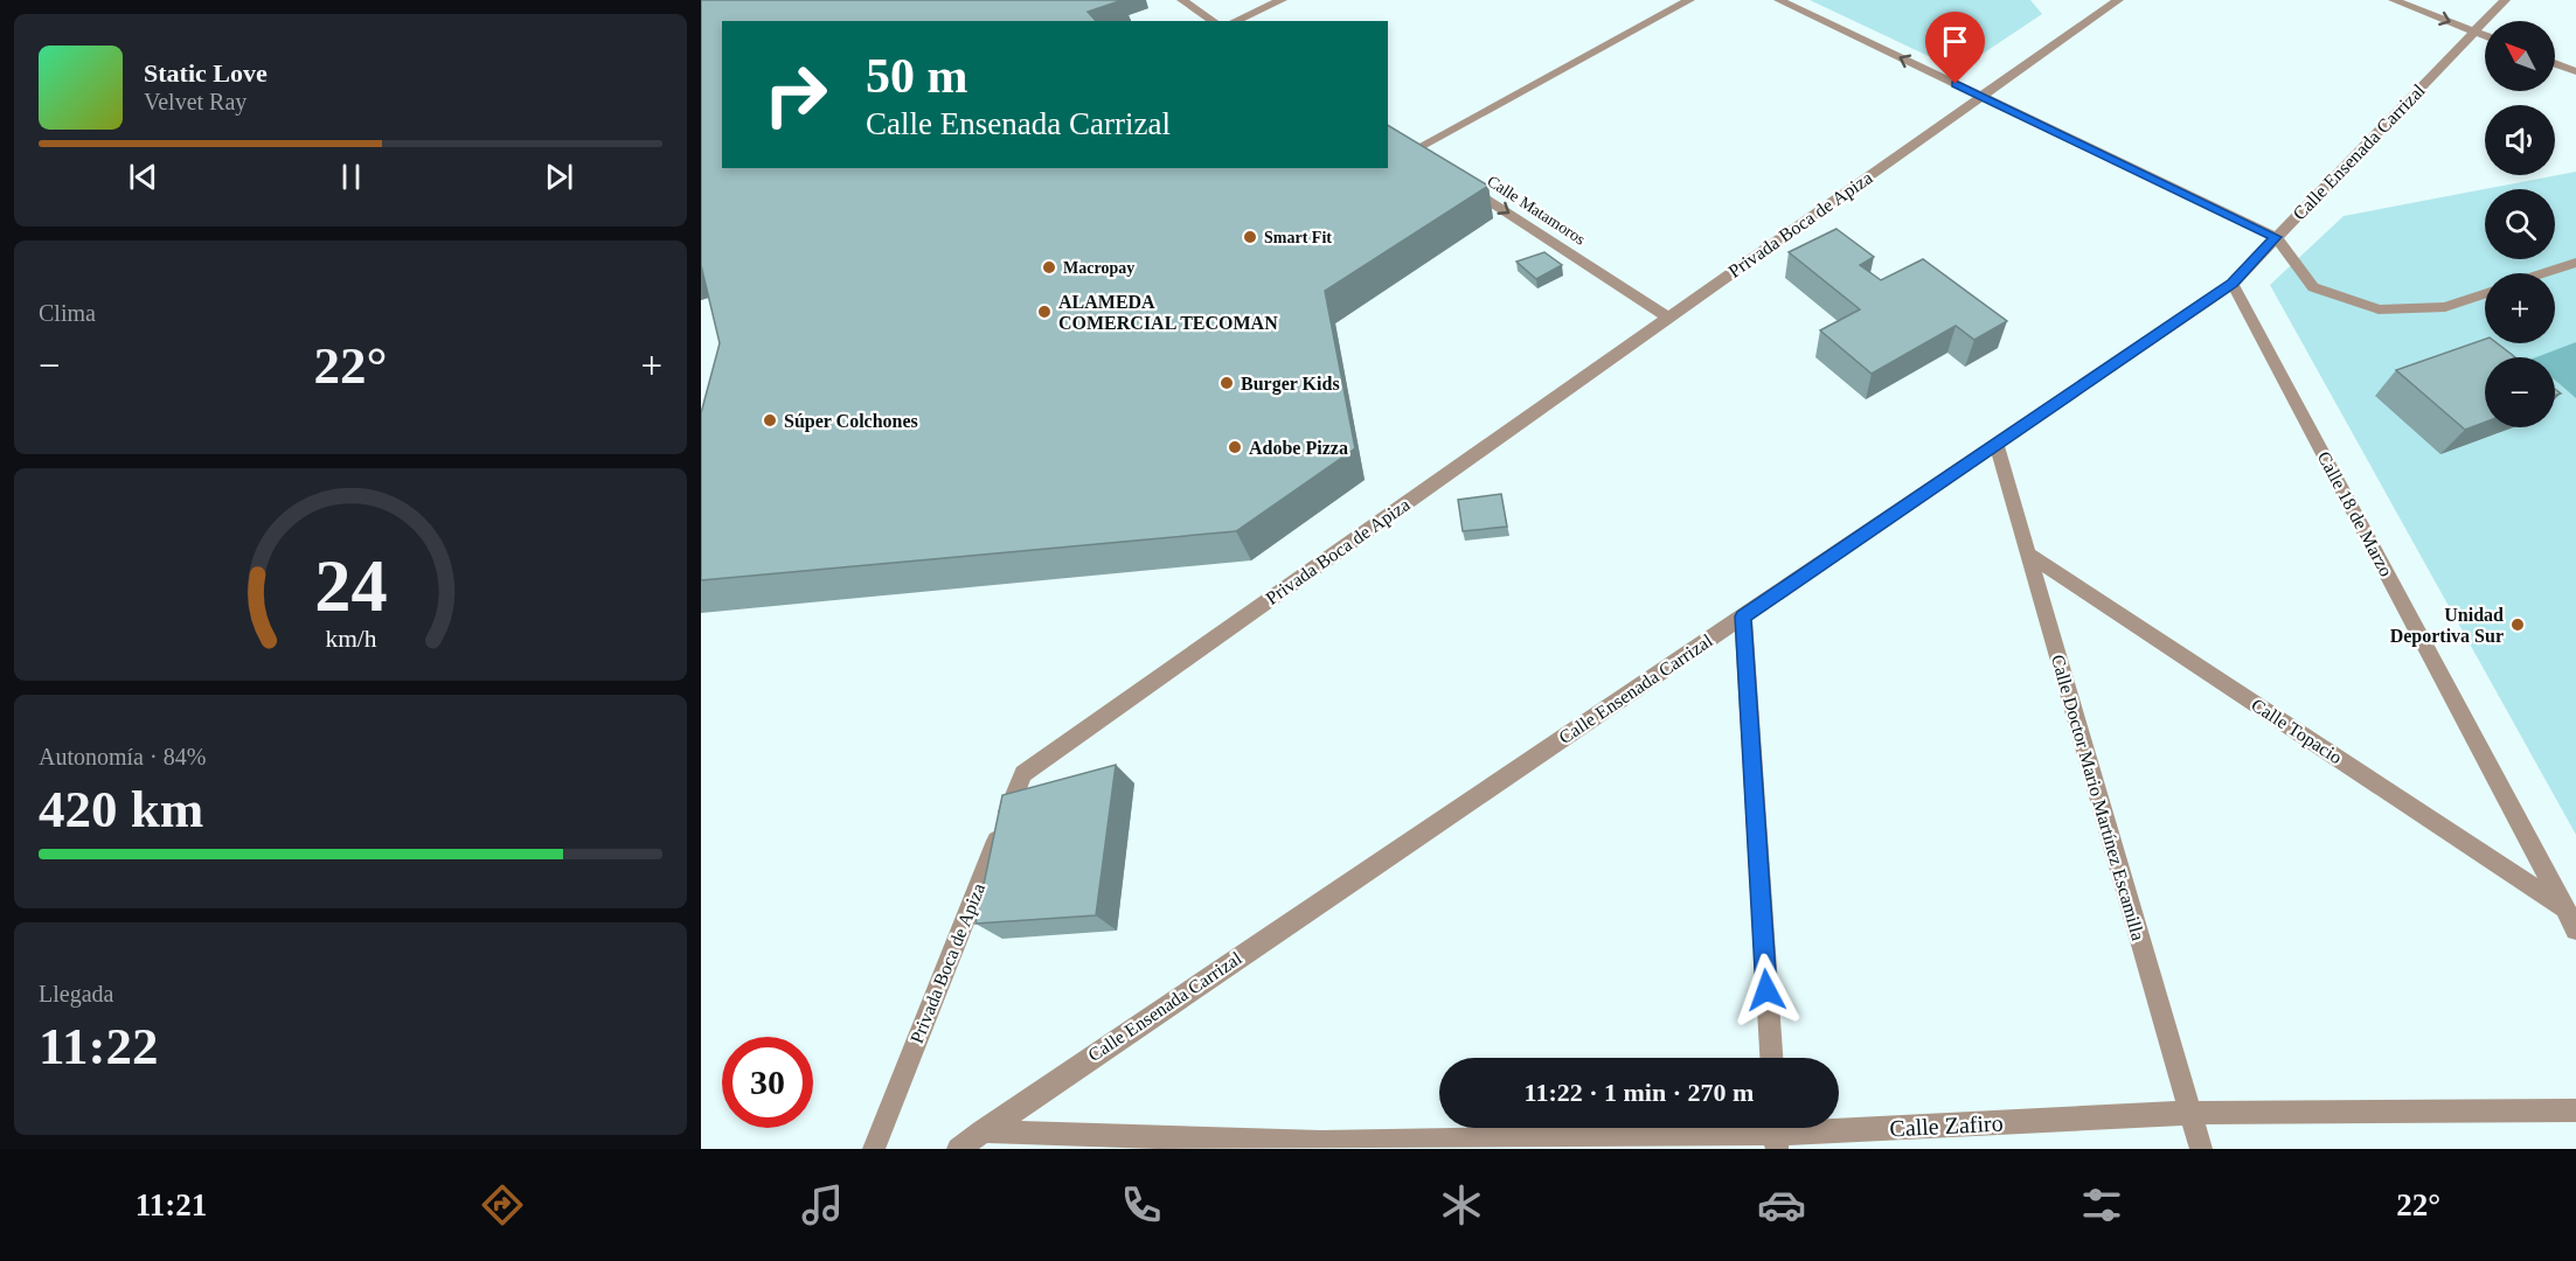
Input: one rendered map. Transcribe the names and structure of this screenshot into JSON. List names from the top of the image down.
{
  "streets": {
    "street": [
      "Calle Ensenada Carrizal",
      "Calle Matamoros",
      "Privada Boca de Apiza",
      "Calle 18 de Marzo",
      "Calle Topacio",
      "Calle Doctor Mario Martínez Escamilla",
      "Calle Zafiro"
    ]
  },
  "crossings": [
    ["Calle Ensenada Carrizal", "Calle 18 de Marzo"],
    ["Calle Ensenada Carrizal", "Calle Doctor Mario Martínez Escamilla"],
    ["Calle Ensenada Carrizal", "Calle Zafiro"],
    ["Calle Matamoros", "Privada Boca de Apiza"],
    ["Calle 18 de Marzo", "Calle Topacio"],
    ["Calle Topacio", "Calle Doctor Mario Martínez Escamilla"],
    ["Calle Doctor Mario Martínez Escamilla", "Calle Zafiro"]
  ],
  "one_way": ["Calle Matamoros"],
  "places": [
    "Smart Fit",
    "Macropay",
    "ALAMEDA COMERCIAL TECOMAN",
    "Burger Kids",
    "Súper Colchones",
    "Adobe Pizza",
    "Unidad Deportiva Sur"
  ],
  "north": "top left",
  "page": {
    "map_buttons": ["+", "−"],
    "turn": ["50 m", "Calle Ensenada Carrizal"],
    "song": ["Static Love", "Velvet Ray"],
    "tile": [
      "Clima",
      ["Autonomía · 84%", "420 km"],
      ["Llegada", "11:22"]
    ],
    "heat": ["−", "22°", "+"],
    "limit": "30",
    "trip": "11:22 · 1 min · 270 m",
    "tabs": ["11:21", "22°"],
    "gauge": ["24", "km/h"]
  }
}
